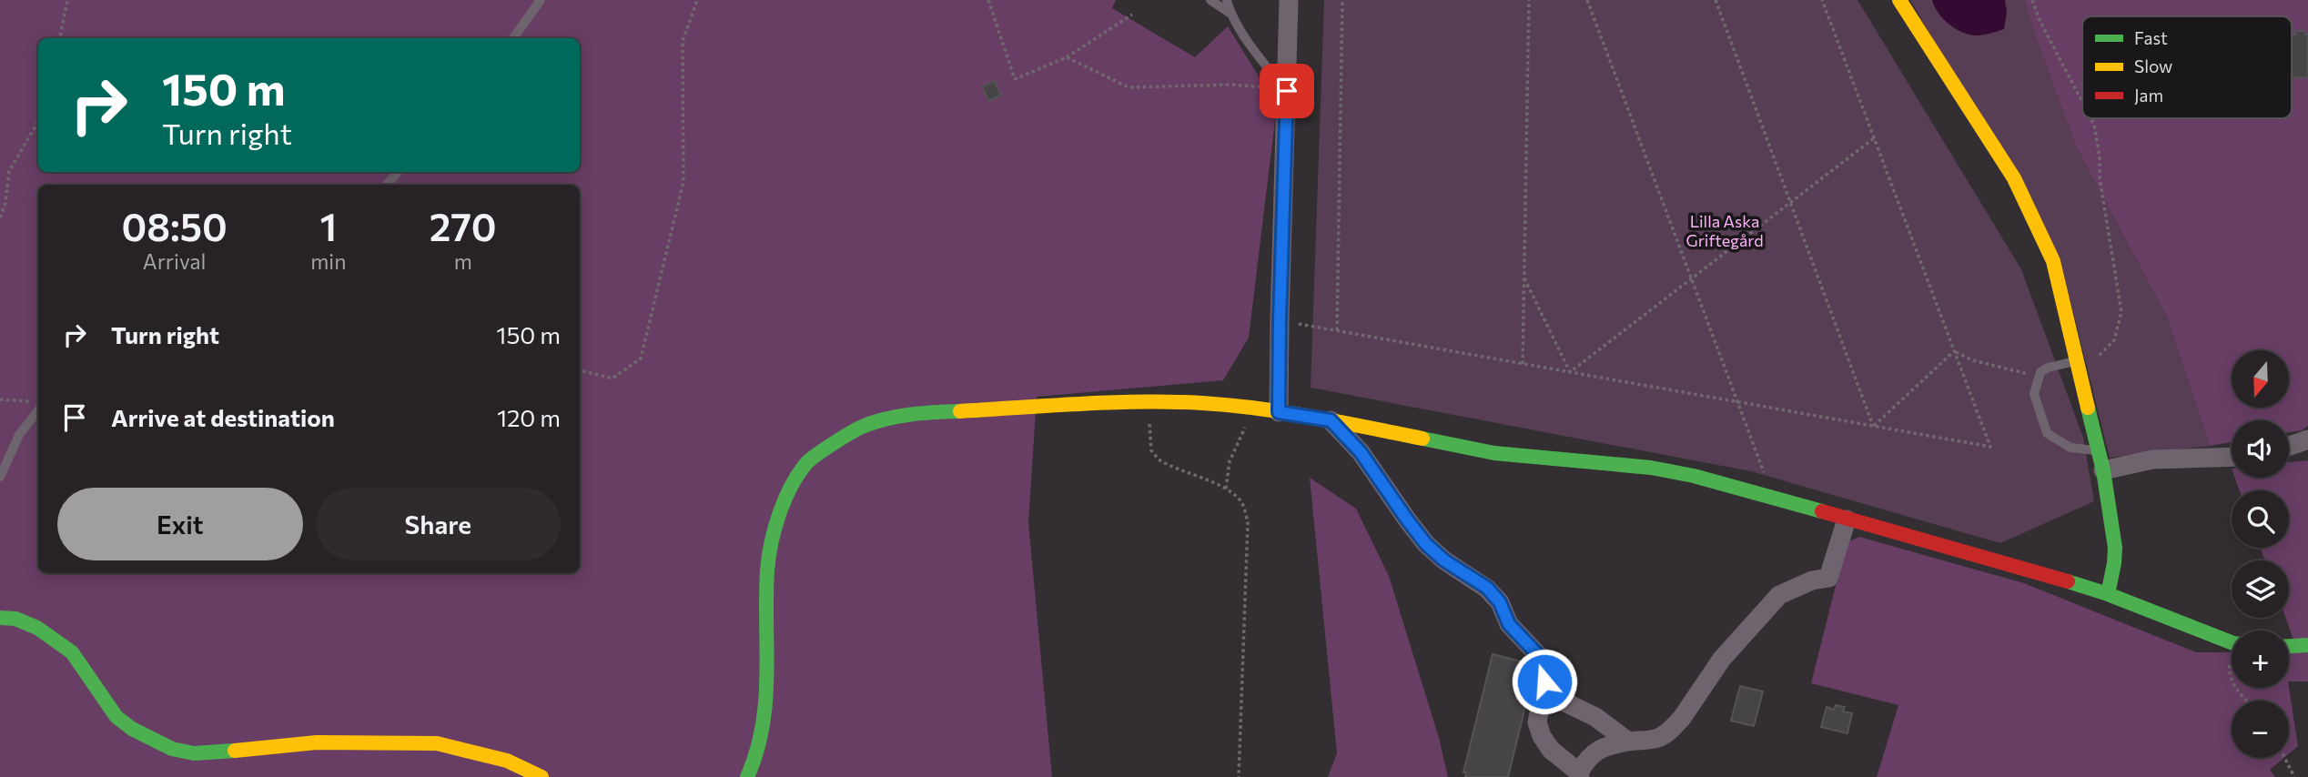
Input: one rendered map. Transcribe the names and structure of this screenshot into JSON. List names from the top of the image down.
{
  "parks": ["Lilla Aska Griftegård"],
  "legend": ["Fast", "Slow", "Jam"],
  "north": "bottom",
  "page": {
    "turn": ["150 m", "Turn right"],
    "eta": [
      "08:50",
      "Arrival",
      "1",
      "min",
      "270",
      "m"
    ],
    "list": [
      {
        "name": "Turn right",
        "value": "150 m"
      },
      {
        "name": "Arrive at destination",
        "value": "120 m"
      }
    ],
    "map_buttons": ["+", "−"],
    "buttons": ["Exit", "Share"]
  }
}
